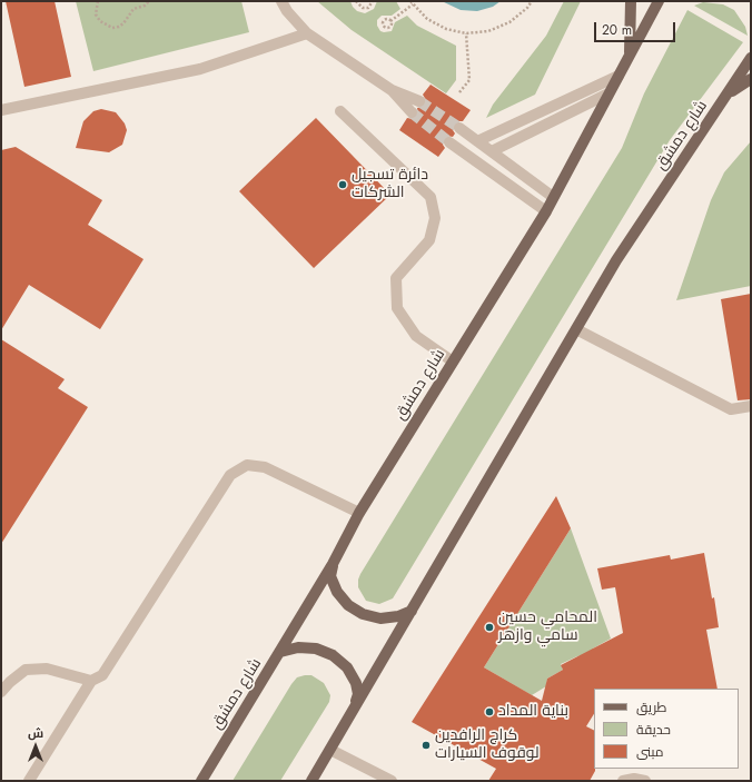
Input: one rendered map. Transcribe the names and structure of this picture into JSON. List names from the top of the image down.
{
  "streets": {
    "main road": ["شارع دمشق"]
  },
  "places": [
    "دائرة تسجيل الشركات",
    "المحامي حسين سامي وازهر",
    "بناية المداد",
    "كراج الرافدين لوقوف السيارات"
  ],
  "legend": ["طريق", "حديقة", "مبنى"],
  "scale_bar": "20 m",
  "north": "top"
}
